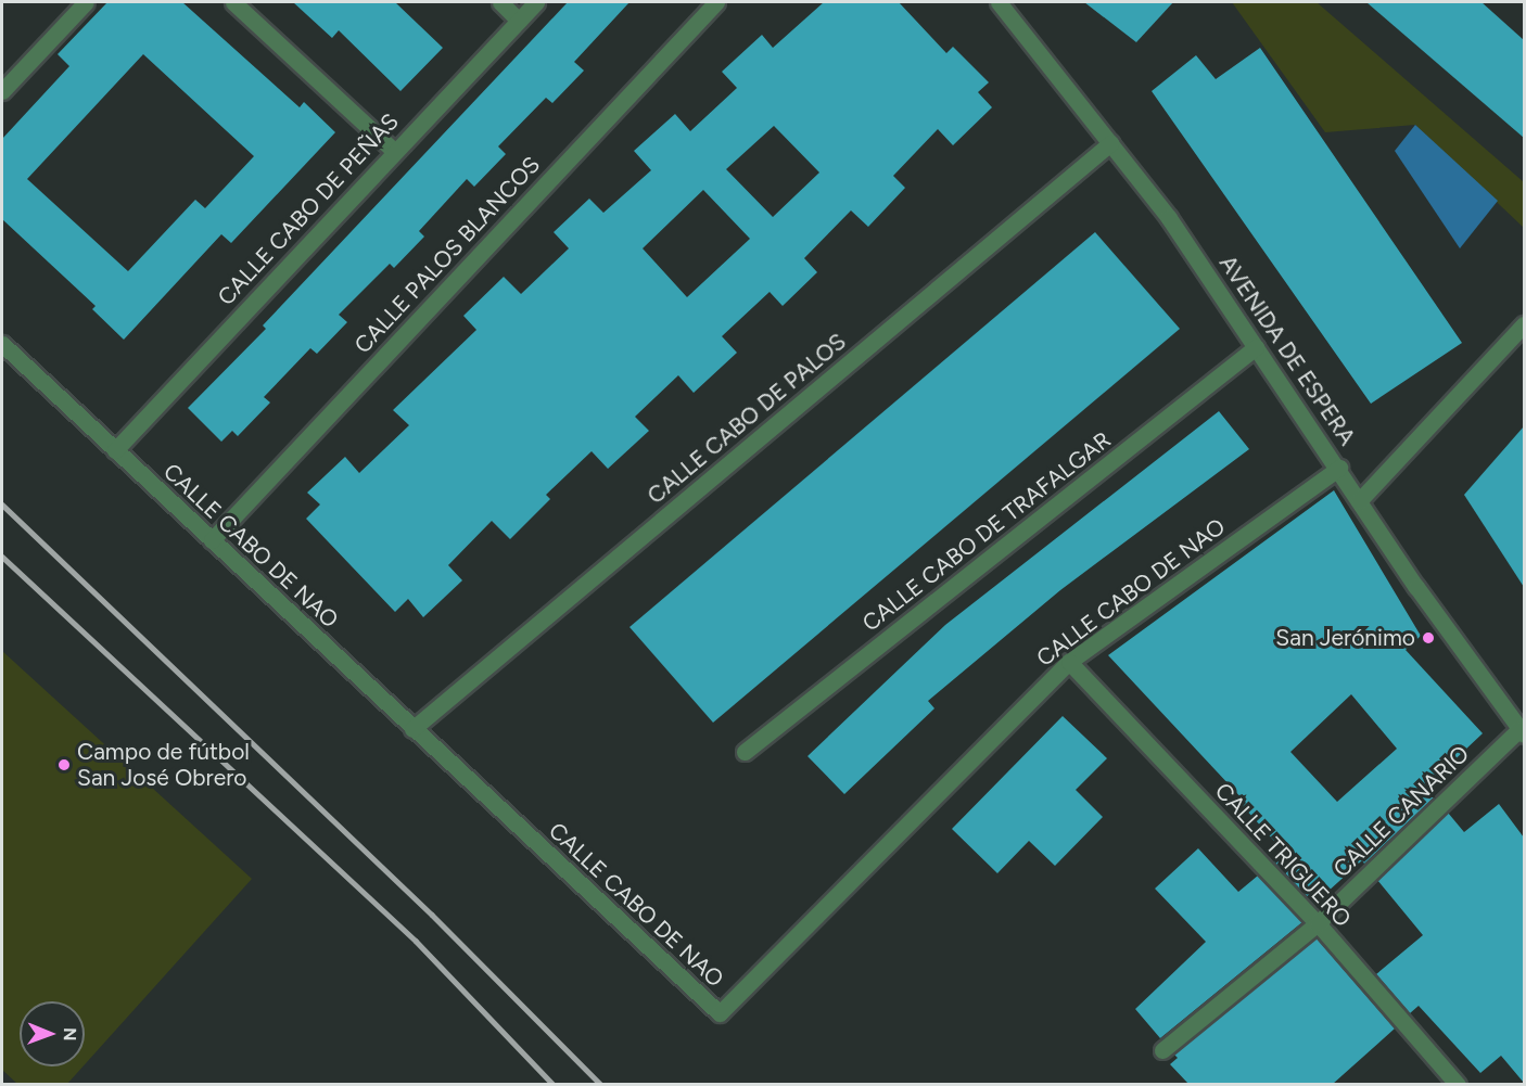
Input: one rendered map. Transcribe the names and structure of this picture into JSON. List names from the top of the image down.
{
  "streets": {
    "street": [
      "CALLE CABO DE PEÑAS",
      "CALLE PALOS BLANCOS",
      "AVENIDA DE ESPERA",
      "CALLE CABO DE PALOS",
      "CALLE CABO DE TRAFALGAR",
      "CALLE CABO DE NAO",
      "CALLE CANARIO",
      "CALLE TRIGUERO"
    ]
  },
  "crossings": [
    ["CALLE CABO DE PEÑAS", "CALLE CABO DE NAO"],
    ["CALLE PALOS BLANCOS", "CALLE CABO DE NAO"],
    ["AVENIDA DE ESPERA", "CALLE CABO DE PALOS"],
    ["AVENIDA DE ESPERA", "CALLE CABO DE TRAFALGAR"],
    ["AVENIDA DE ESPERA", "CALLE CABO DE NAO"],
    ["AVENIDA DE ESPERA", "CALLE CANARIO"],
    ["CALLE CABO DE PALOS", "CALLE CABO DE NAO"],
    ["CALLE CABO DE NAO", "CALLE TRIGUERO"],
    ["CALLE CANARIO", "CALLE TRIGUERO"]
  ],
  "places": ["San Jerónimo", "Campo de fútbol San José Obrero"],
  "north": "right"
}
